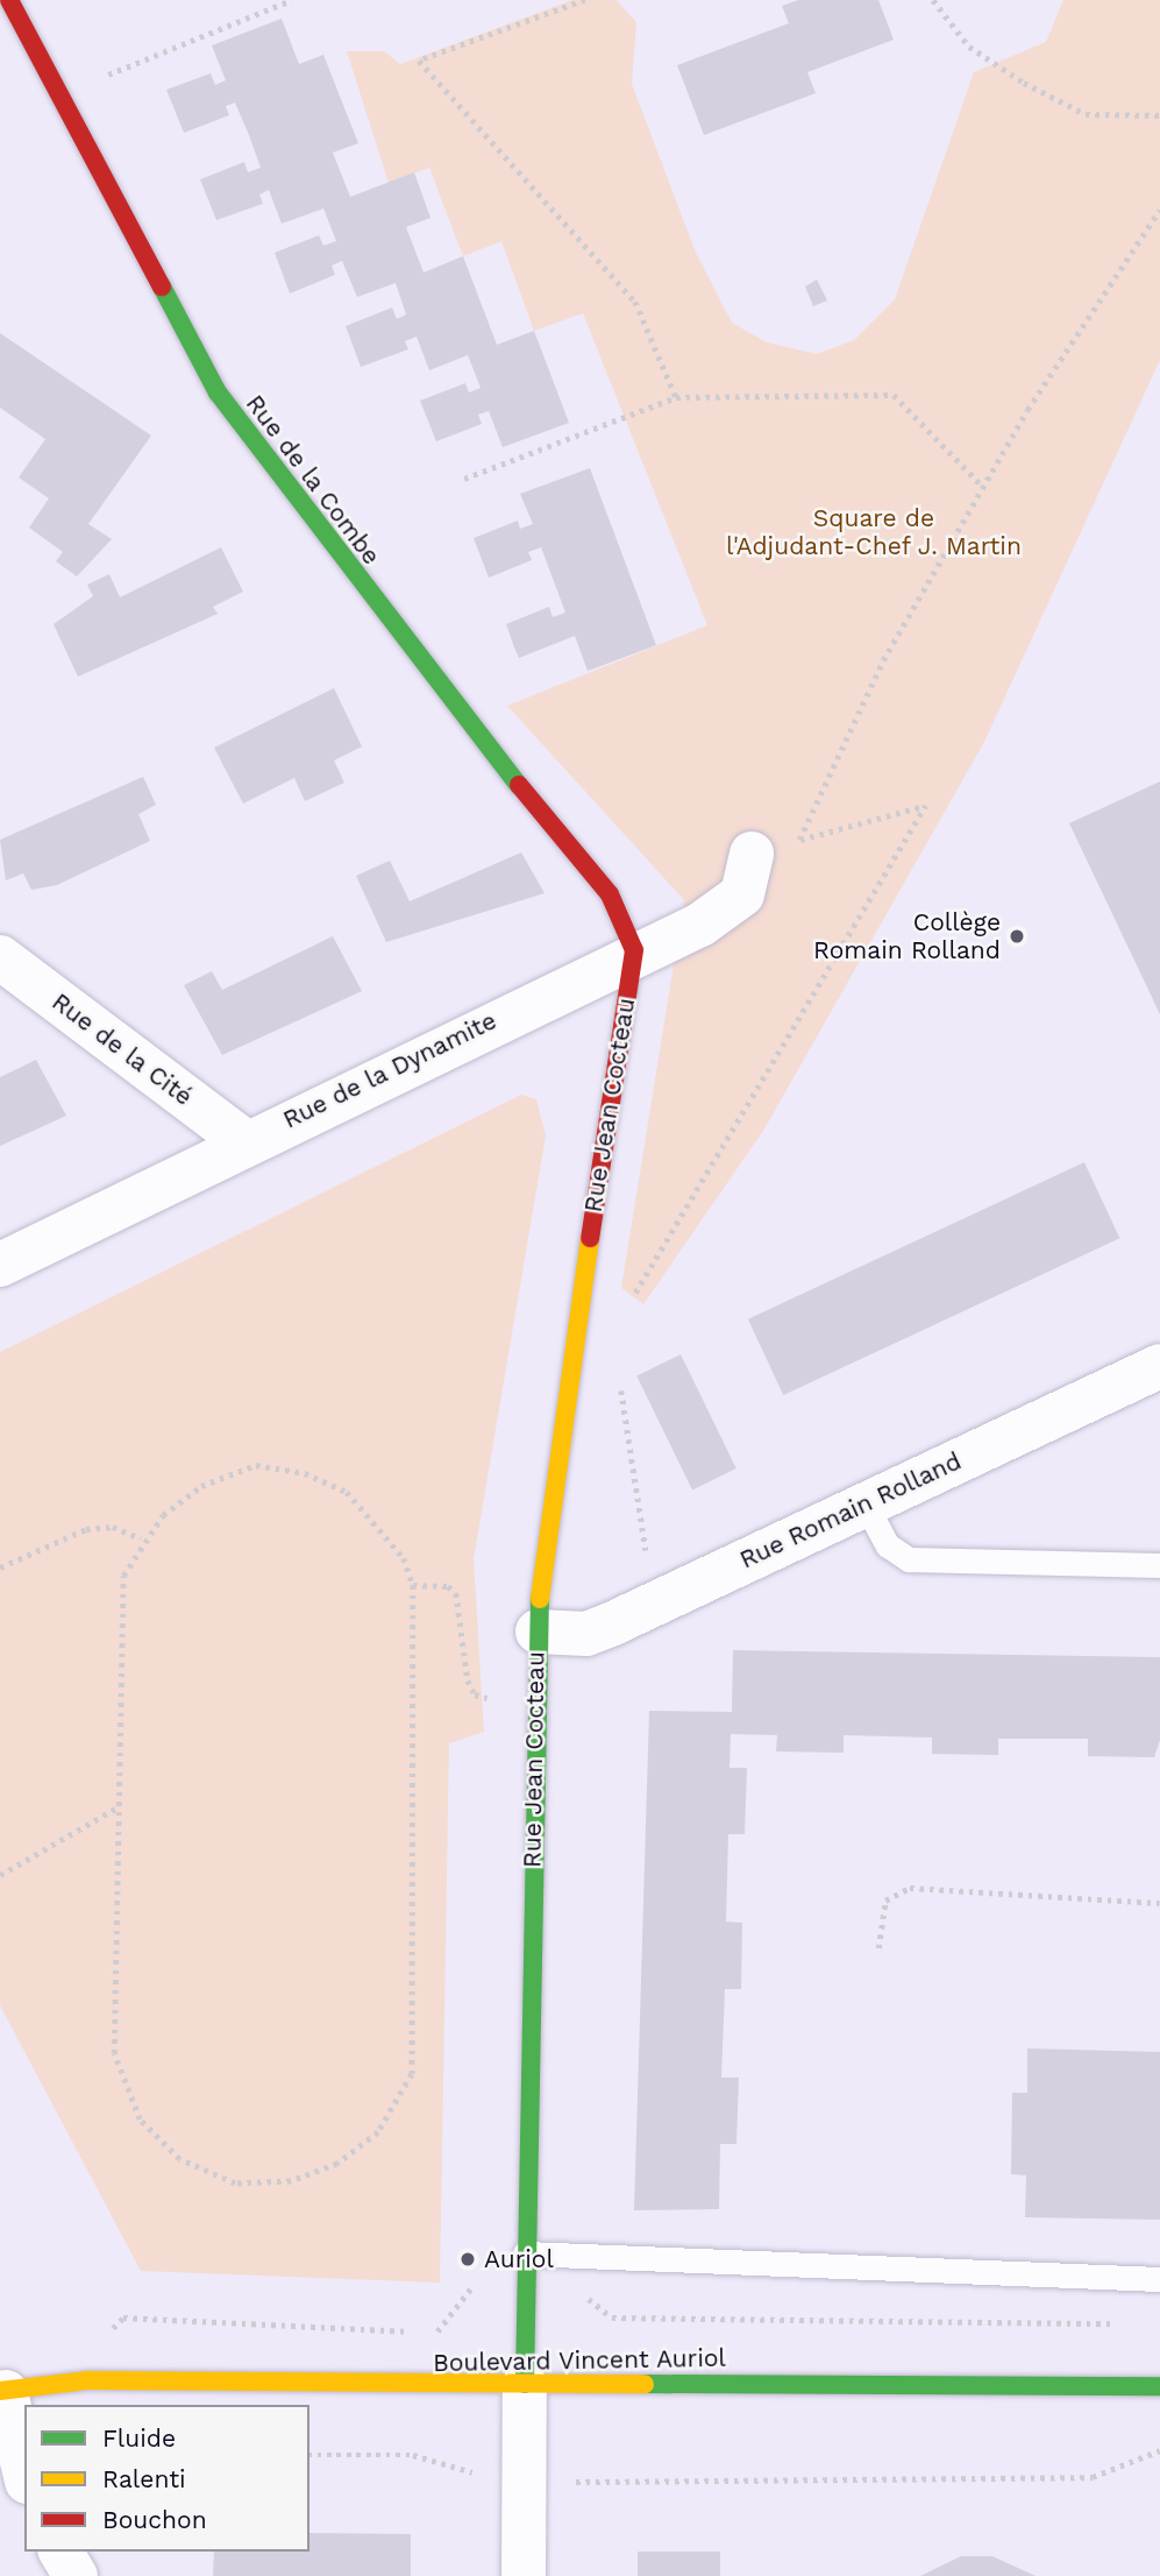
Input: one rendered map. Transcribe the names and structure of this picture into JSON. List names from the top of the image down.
{
  "streets": {
    "street": [
      "Rue de la Combe",
      "Rue de la Cité",
      "Rue de la Dynamite",
      "Rue Jean Cocteau",
      "Rue Romain Rolland",
      "Boulevard Vincent Auriol"
    ]
  },
  "crossings": [
    ["Rue de la Combe", "Rue de la Dynamite"],
    ["Rue de la Combe", "Rue Jean Cocteau"],
    ["Rue de la Cité", "Rue de la Dynamite"],
    ["Rue de la Dynamite", "Rue Jean Cocteau"],
    ["Rue Jean Cocteau", "Rue Romain Rolland"],
    ["Rue Jean Cocteau", "Boulevard Vincent Auriol"]
  ],
  "parks": ["Square de l'Adjudant-Chef J. Martin"],
  "places": ["Collège Romain Rolland", "Auriol"],
  "legend": ["Fluide", "Ralenti", "Bouchon"]
}
